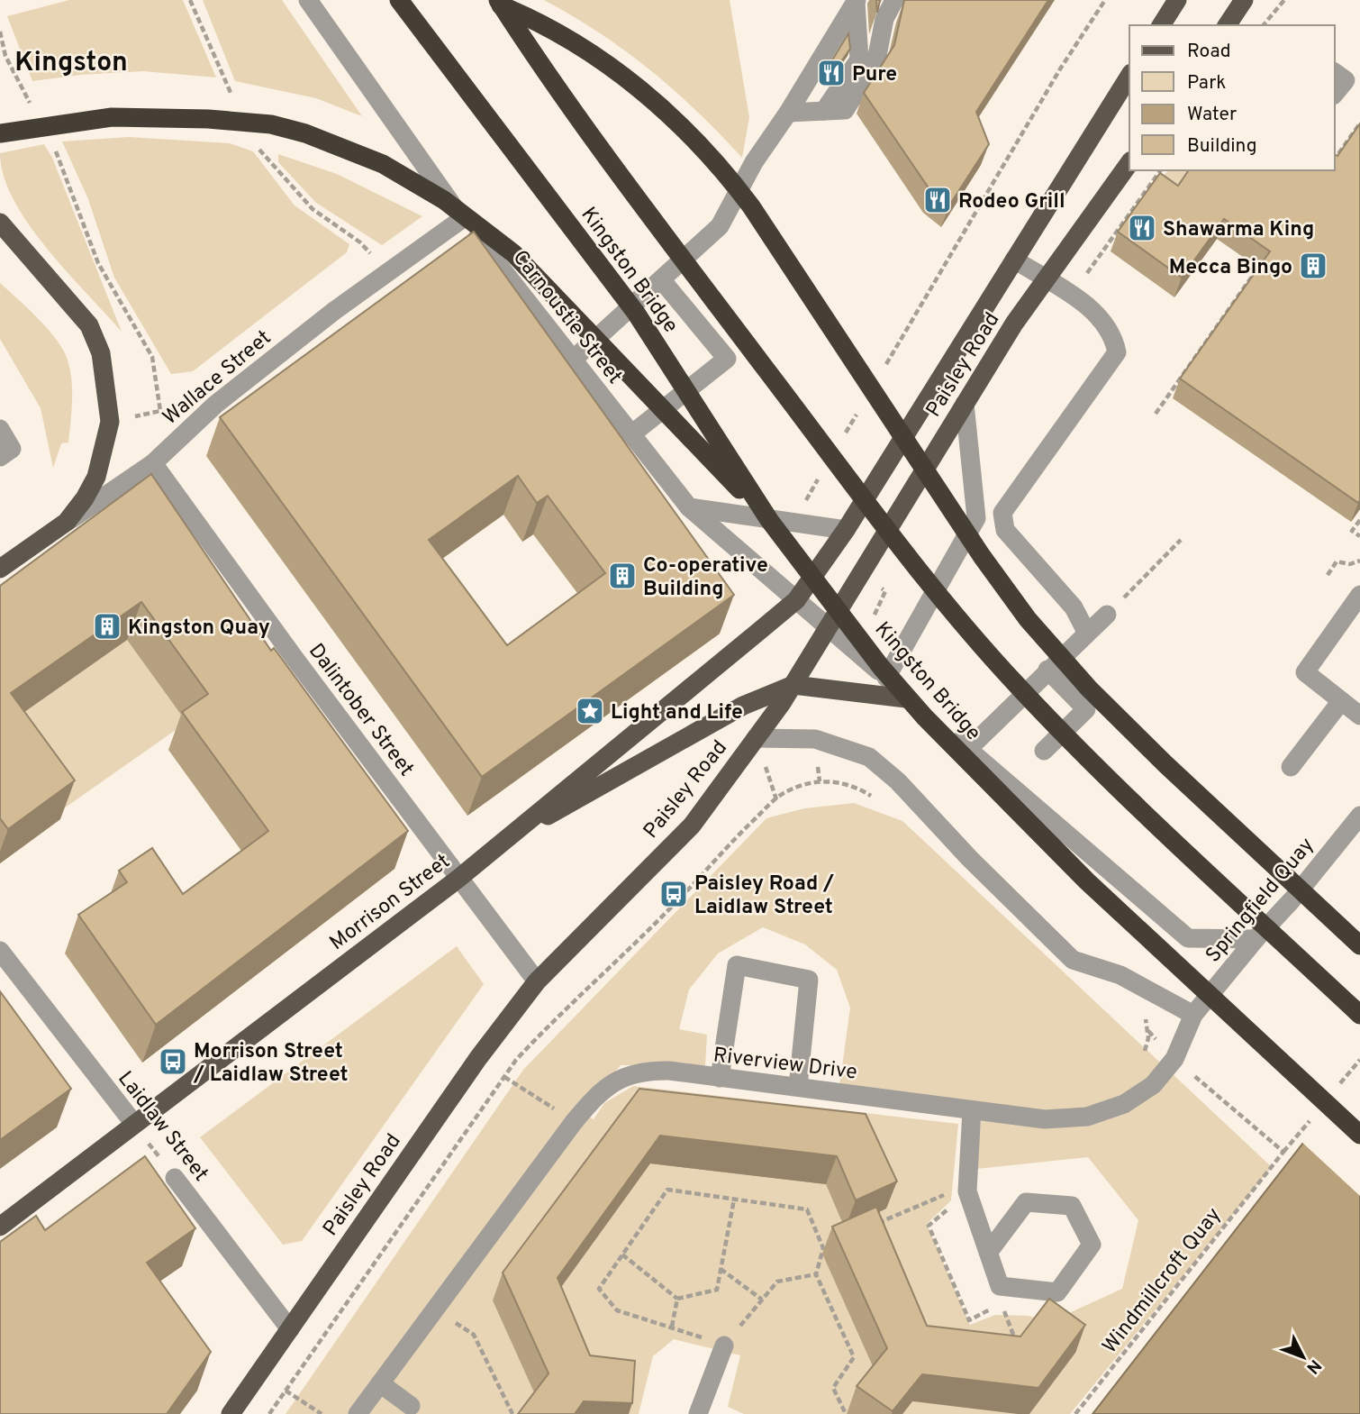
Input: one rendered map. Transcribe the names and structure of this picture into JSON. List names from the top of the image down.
{
  "streets": {
    "highway": ["Kingston Bridge"],
    "main road": ["Paisley Road", "Wallace Street", "Morrison Street"],
    "street": [
      "Carnoustie Street",
      "Dalintober Street",
      "Springfield Quay",
      "Riverview Drive",
      "Laidlaw Street"
    ],
    "path": ["Windmillcroft Quay"]
  },
  "crossings": [
    ["Carnoustie Street", "Paisley Road"],
    ["Carnoustie Street", "Wallace Street"],
    ["Carnoustie Street", "Springfield Quay"],
    ["Carnoustie Street", "Morrison Street"],
    ["Paisley Road", "Dalintober Street"],
    ["Paisley Road", "Morrison Street"],
    ["Paisley Road", "Laidlaw Street"],
    ["Wallace Street", "Dalintober Street"],
    ["Dalintober Street", "Morrison Street"],
    ["Springfield Quay", "Riverview Drive"],
    ["Morrison Street", "Laidlaw Street"],
    ["Riverview Drive", "Windmillcroft Quay"]
  ],
  "districts": ["Kingston"],
  "places": {
    "restaurant": ["Pure", "Rodeo Grill", "Shawarma King"],
    "building": ["Mecca Bingo", "Co-operative Building", "Kingston Quay"],
    "place": ["Light and Life"],
    "bus stop": ["Paisley Road / Laidlaw Street", "Morrison Street / Laidlaw Street"]
  },
  "legend": [
    "Road",
    "Park",
    "Water",
    "Building"
  ],
  "north": "bottom right"
}
